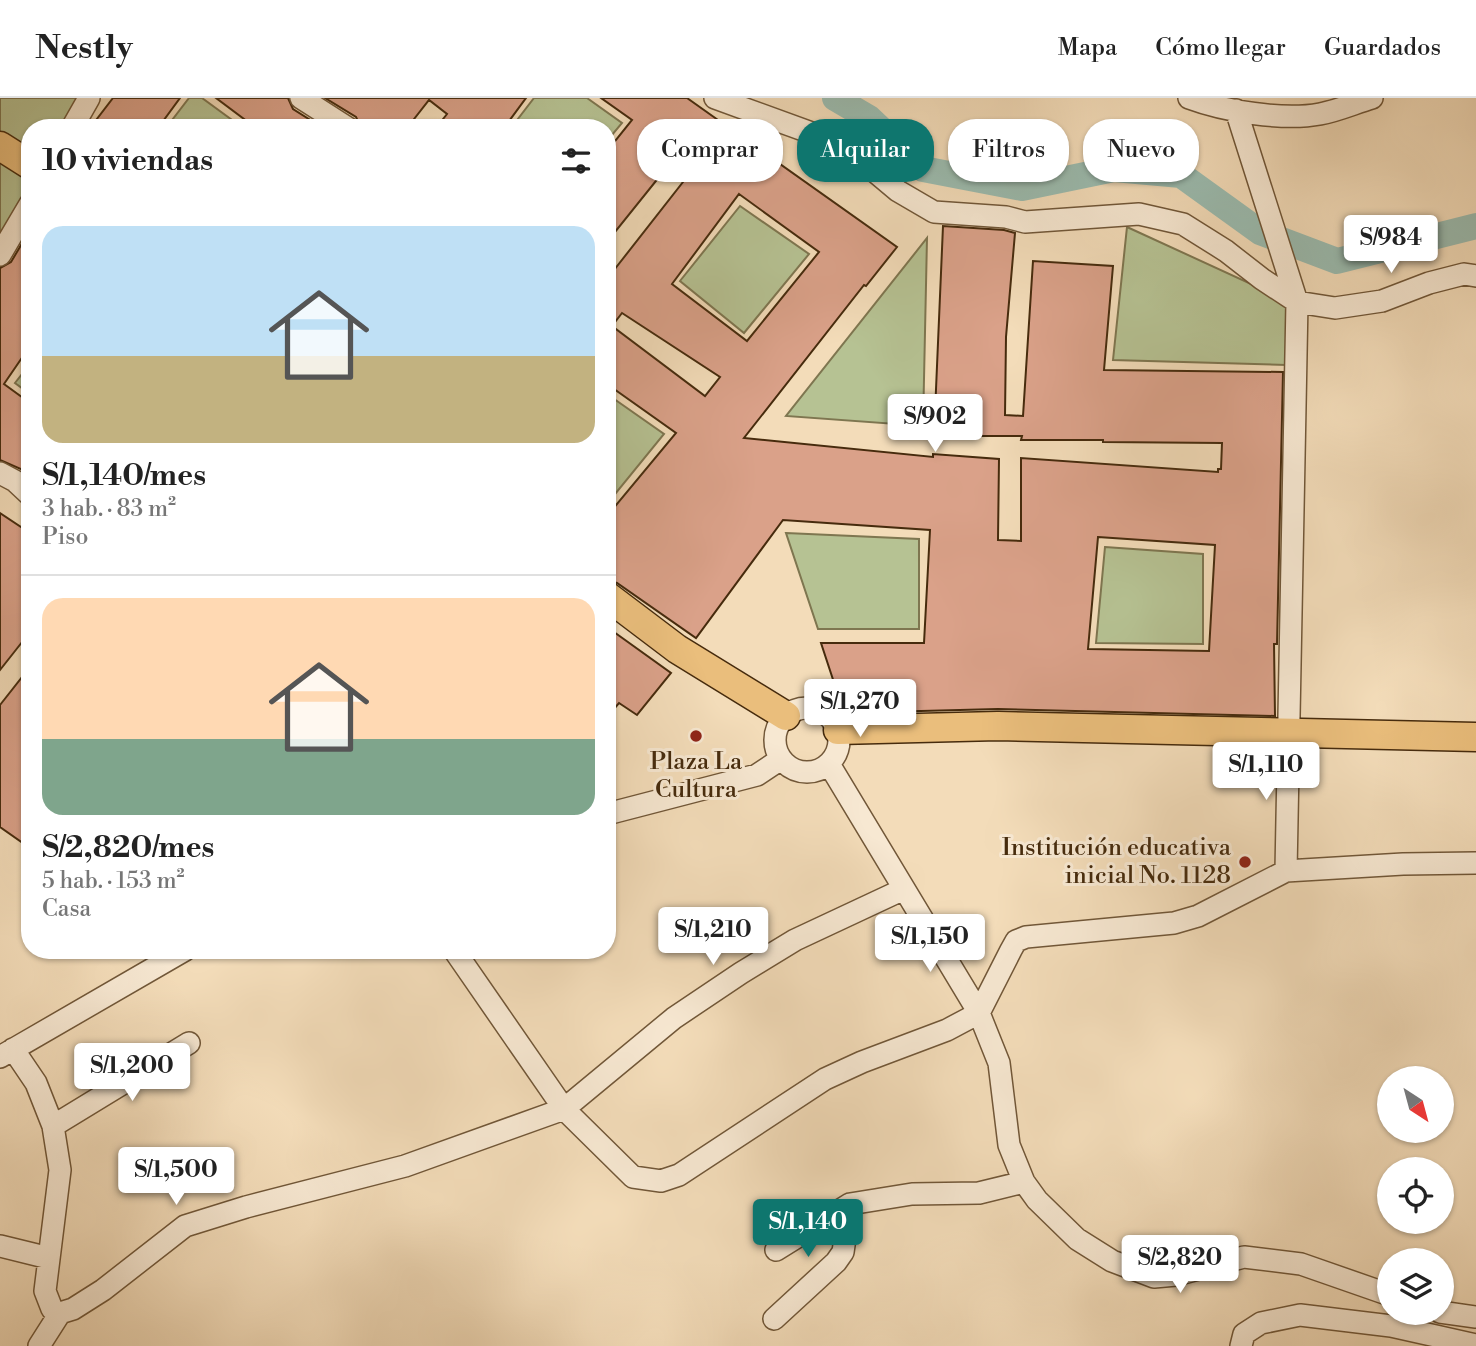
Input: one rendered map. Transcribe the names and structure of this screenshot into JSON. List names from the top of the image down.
{
  "places": ["Plaza La Cultura", "Institución educativa inicial No. 1128"],
  "north": "bottom right",
  "page": {
    "header": "Nestly",
    "nav": ["Mapa", "Cómo llegar", "Guardados"],
    "chip": [
      "Comprar",
      "Alquilar",
      "Filtros",
      "Nuevo"
    ],
    "heading": "10 viviendas",
    "list": [
      {
        "name": "S/1,140/mes",
        "note": "3 hab. · 83 m² · Piso"
      },
      {
        "name": "S/2,820/mes",
        "note": "5 hab. · 153 m² · Casa"
      }
    ],
    "price": [
      "S/984",
      "S/902",
      "S/1,270",
      "S/1,110",
      "S/1,210",
      "S/1,150",
      "S/1,200",
      "S/1,500",
      "S/1,140",
      "S/2,820"
    ]
  }
}
